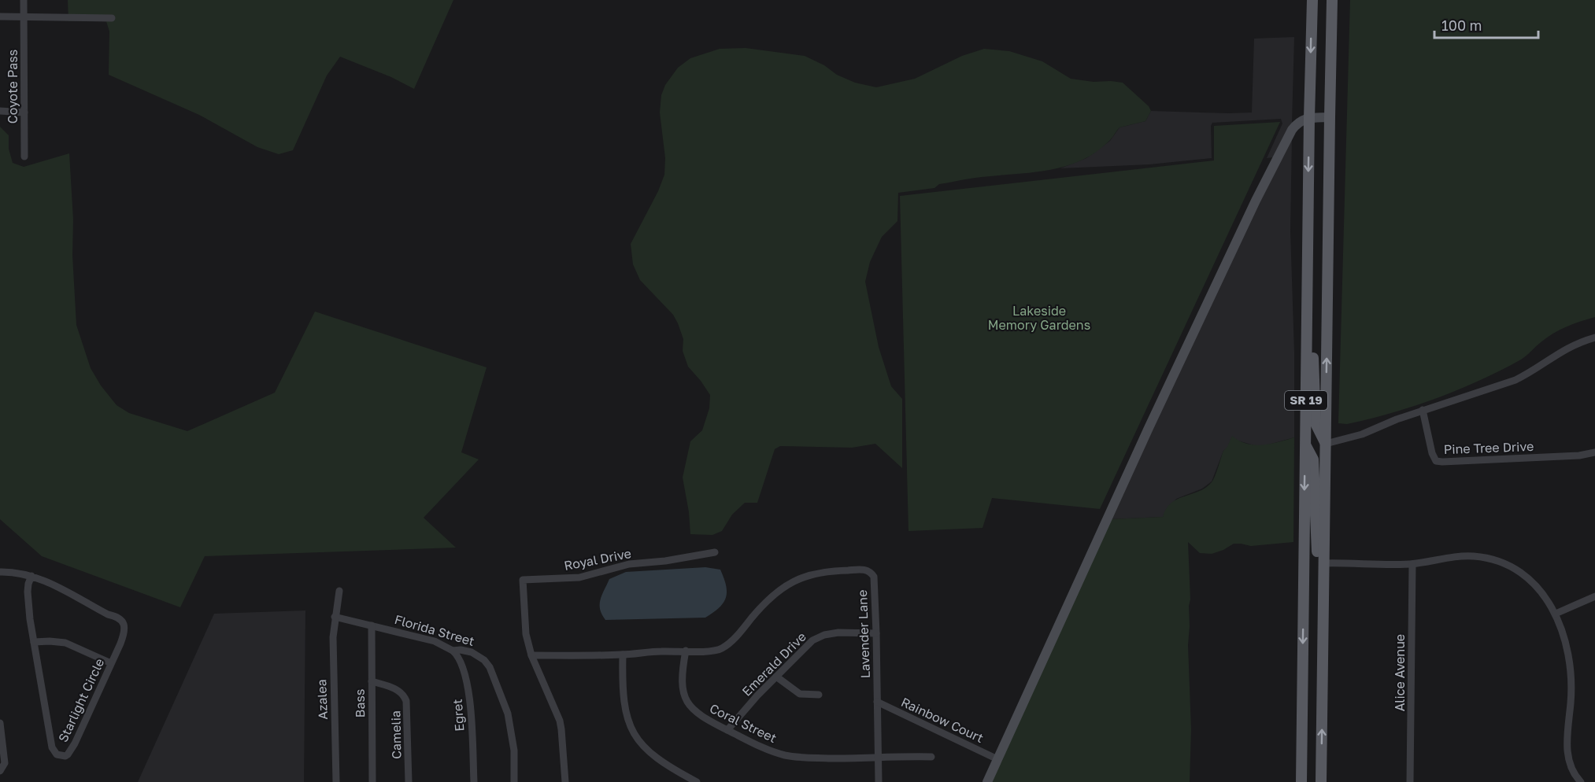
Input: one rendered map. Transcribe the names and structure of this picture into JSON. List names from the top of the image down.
{
  "streets": {
    "main road": ["SR 19"],
    "street": [
      "Coyote Pass",
      "Pine Tree Drive",
      "Royal Drive",
      "Florida Street",
      "Lavender Lane",
      "Emerald Drive",
      "Alice Avenue",
      "Azalea",
      "Starlight Circle",
      "Bass",
      "Egret",
      "Rainbow Court",
      "Coral Street",
      "Camelia"
    ]
  },
  "crossings": [
    ["Royal Drive", "Lavender Lane"],
    ["Florida Street", "Azalea"],
    ["Florida Street", "Bass"],
    ["Florida Street", "Egret"],
    ["Lavender Lane", "Emerald Drive"],
    ["Lavender Lane", "Rainbow Court"],
    ["Lavender Lane", "Coral Street"],
    ["Emerald Drive", "Coral Street"],
    ["Bass", "Camelia"]
  ],
  "parks": ["Lakeside Memory Gardens"],
  "scale_bar": "100 m"
}
